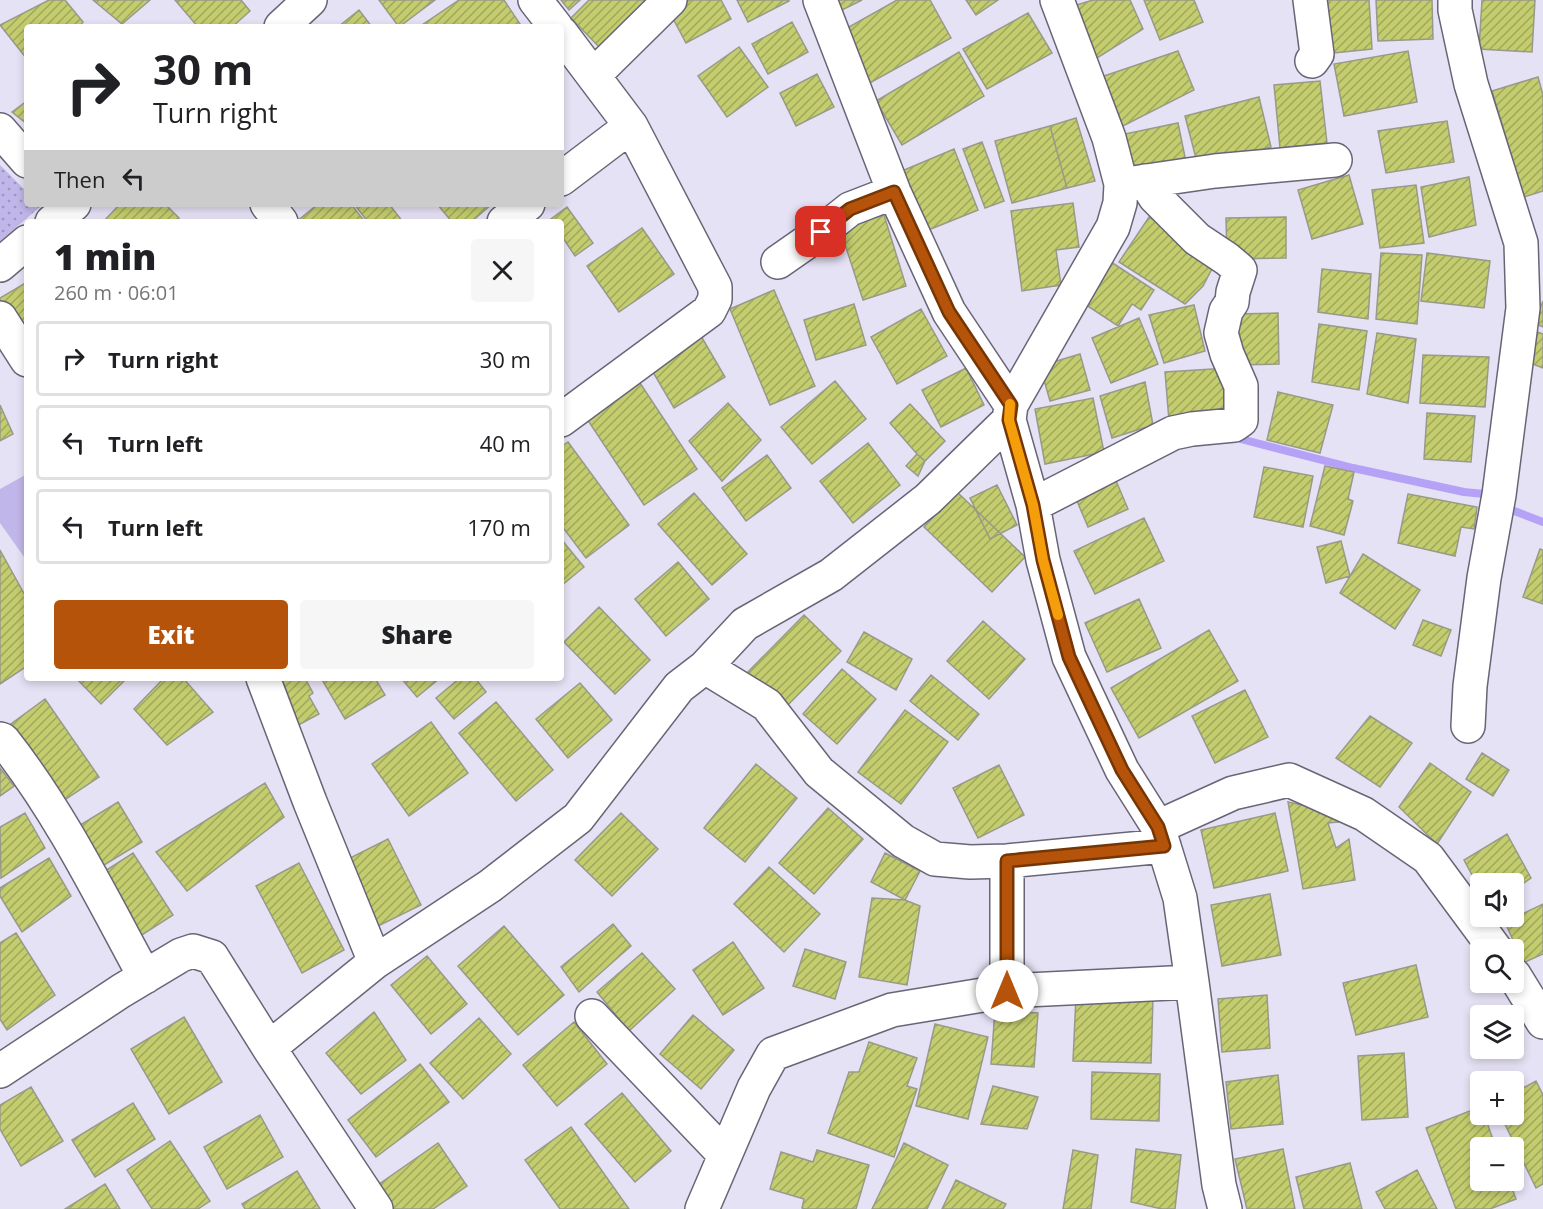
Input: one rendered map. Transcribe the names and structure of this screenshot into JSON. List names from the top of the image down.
{
  "page": {
    "turn": ["30 m", "Turn right"],
    "then": "Then",
    "heading": ["1 min", "260 m · 06:01"],
    "list": [
      {
        "name": "Turn right",
        "value": "30 m"
      },
      {
        "name": "Turn left",
        "value": "40 m"
      },
      {
        "name": "Turn left",
        "value": "170 m"
      }
    ],
    "buttons": ["Exit", "Share"],
    "map_buttons": ["+", "−"]
  }
}
